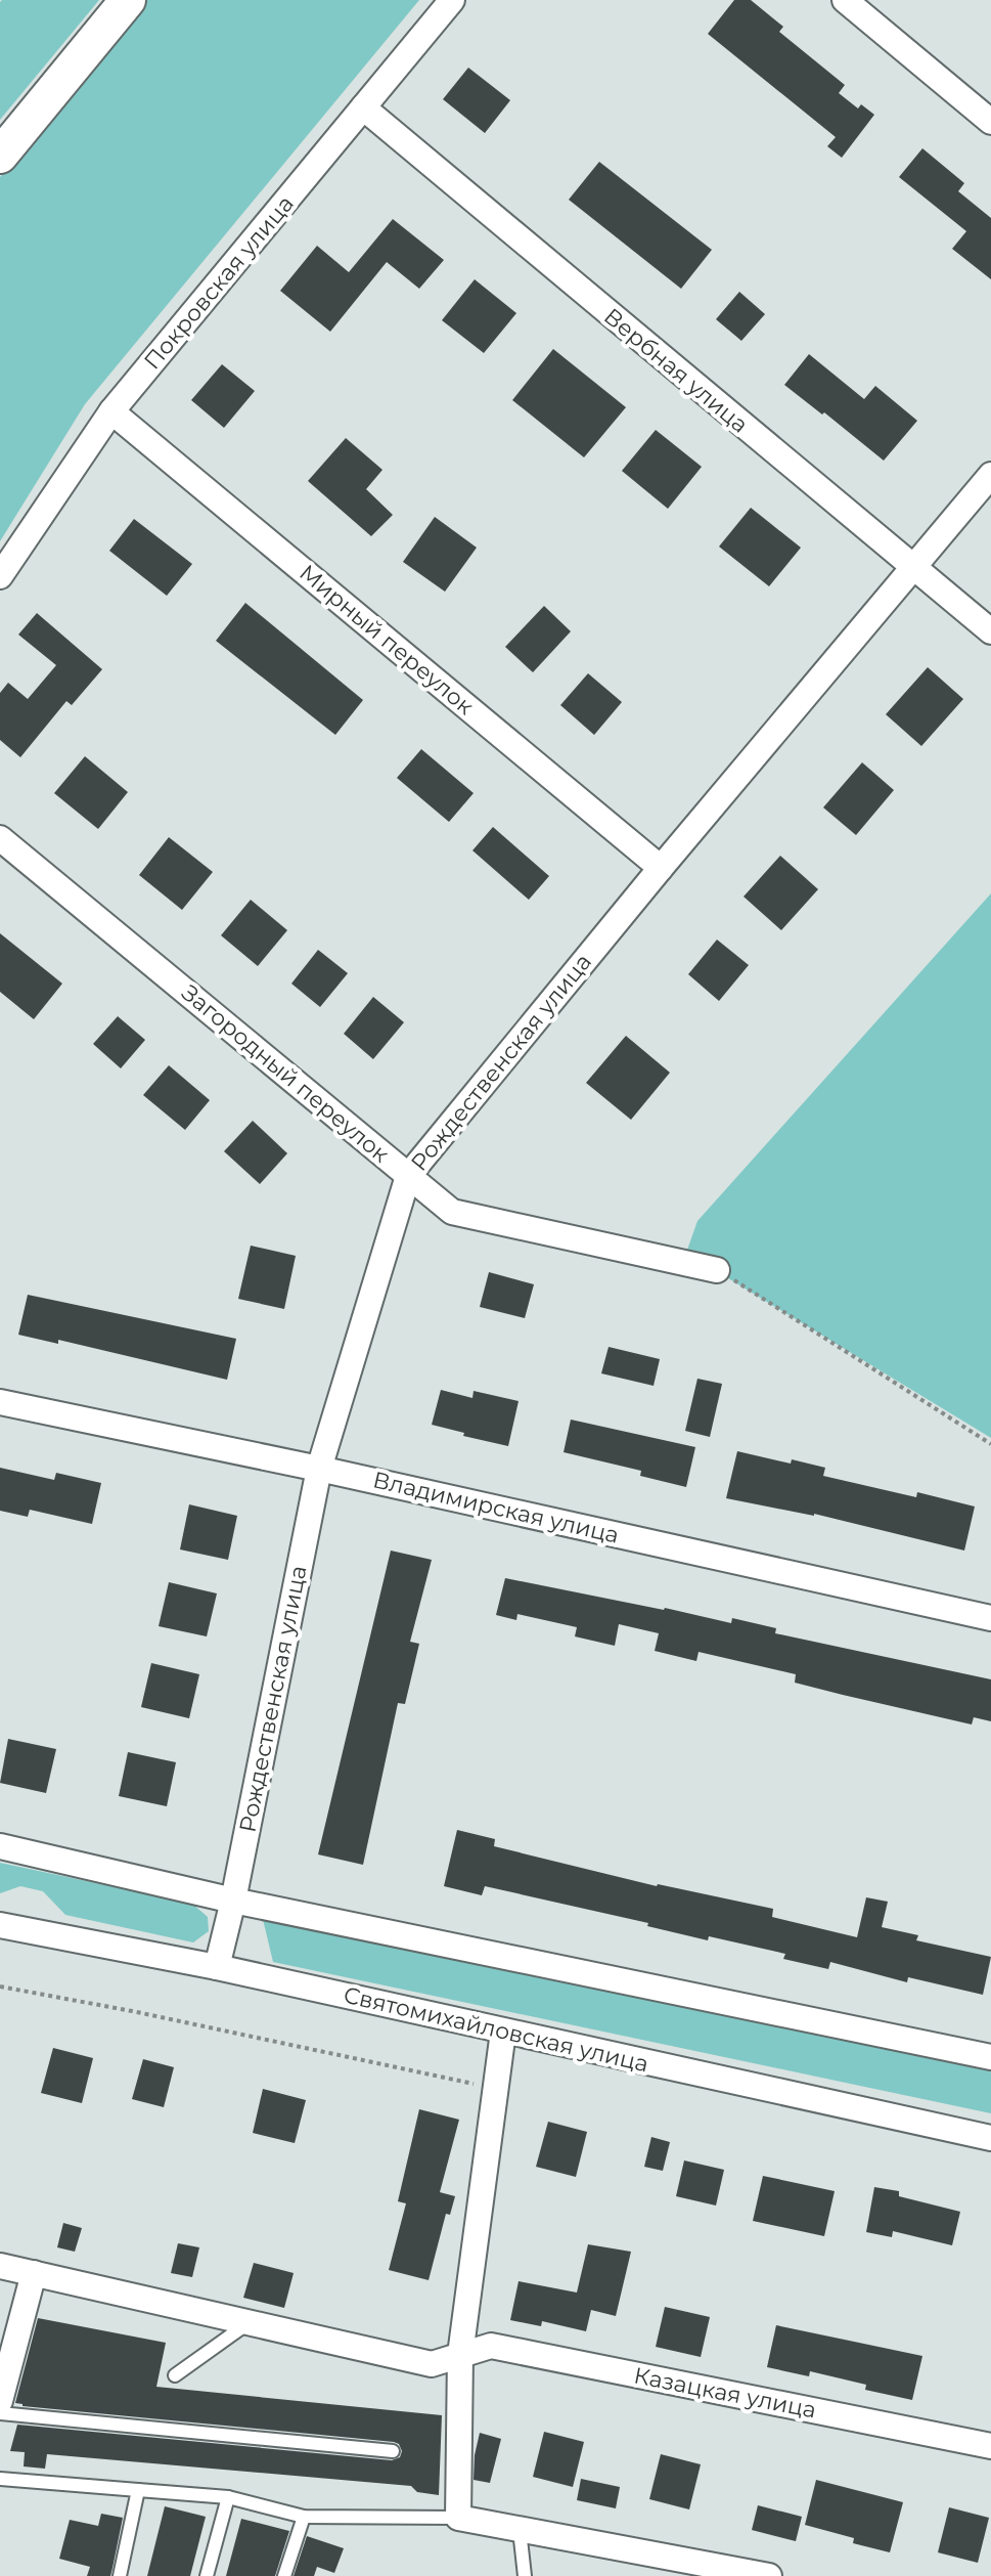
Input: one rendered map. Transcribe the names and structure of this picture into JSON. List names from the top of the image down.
{
  "streets": {
    "street": [
      "Покровская улица",
      "Вербная улица",
      "Мирный переулок",
      "Рождественская улица",
      "Загородный переулок",
      "Владимирская улица",
      "Святомихайловская улица",
      "Казацкая улица"
    ]
  },
  "crossings": [
    ["Покровская улица", "Вербная улица"],
    ["Покровская улица", "Мирный переулок"],
    ["Вербная улица", "Рождественская улица"],
    ["Мирный переулок", "Рождественская улица"],
    ["Рождественская улица", "Загородный переулок"],
    ["Рождественская улица", "Владимирская улица"],
    ["Рождественская улица", "Святомихайловская улица"]
  ]
}
